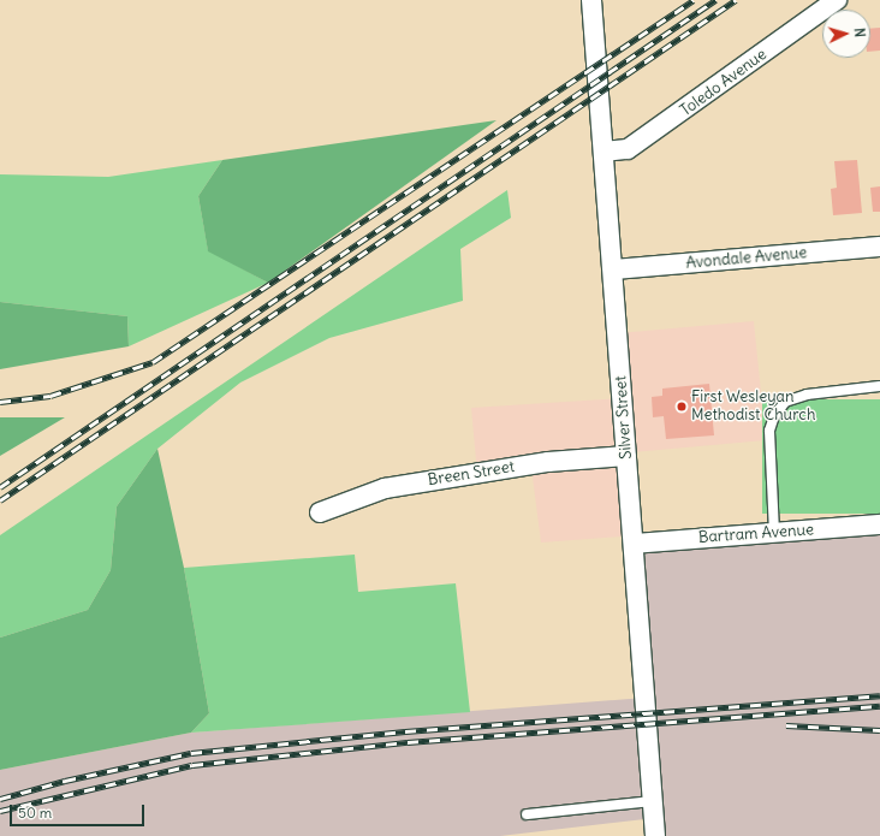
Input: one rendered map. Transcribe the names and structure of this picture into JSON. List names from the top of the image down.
{
  "streets": {
    "street": [
      "Toledo Avenue",
      "Avondale Avenue",
      "Silver Street",
      "Breen Street",
      "Bartram Avenue"
    ]
  },
  "crossings": [
    ["Toledo Avenue", "Silver Street"],
    ["Avondale Avenue", "Silver Street"],
    ["Silver Street", "Breen Street"],
    ["Silver Street", "Bartram Avenue"]
  ],
  "places": ["First Wesleyan Methodist Church"],
  "scale_bar": "50 m",
  "north": "right"
}
